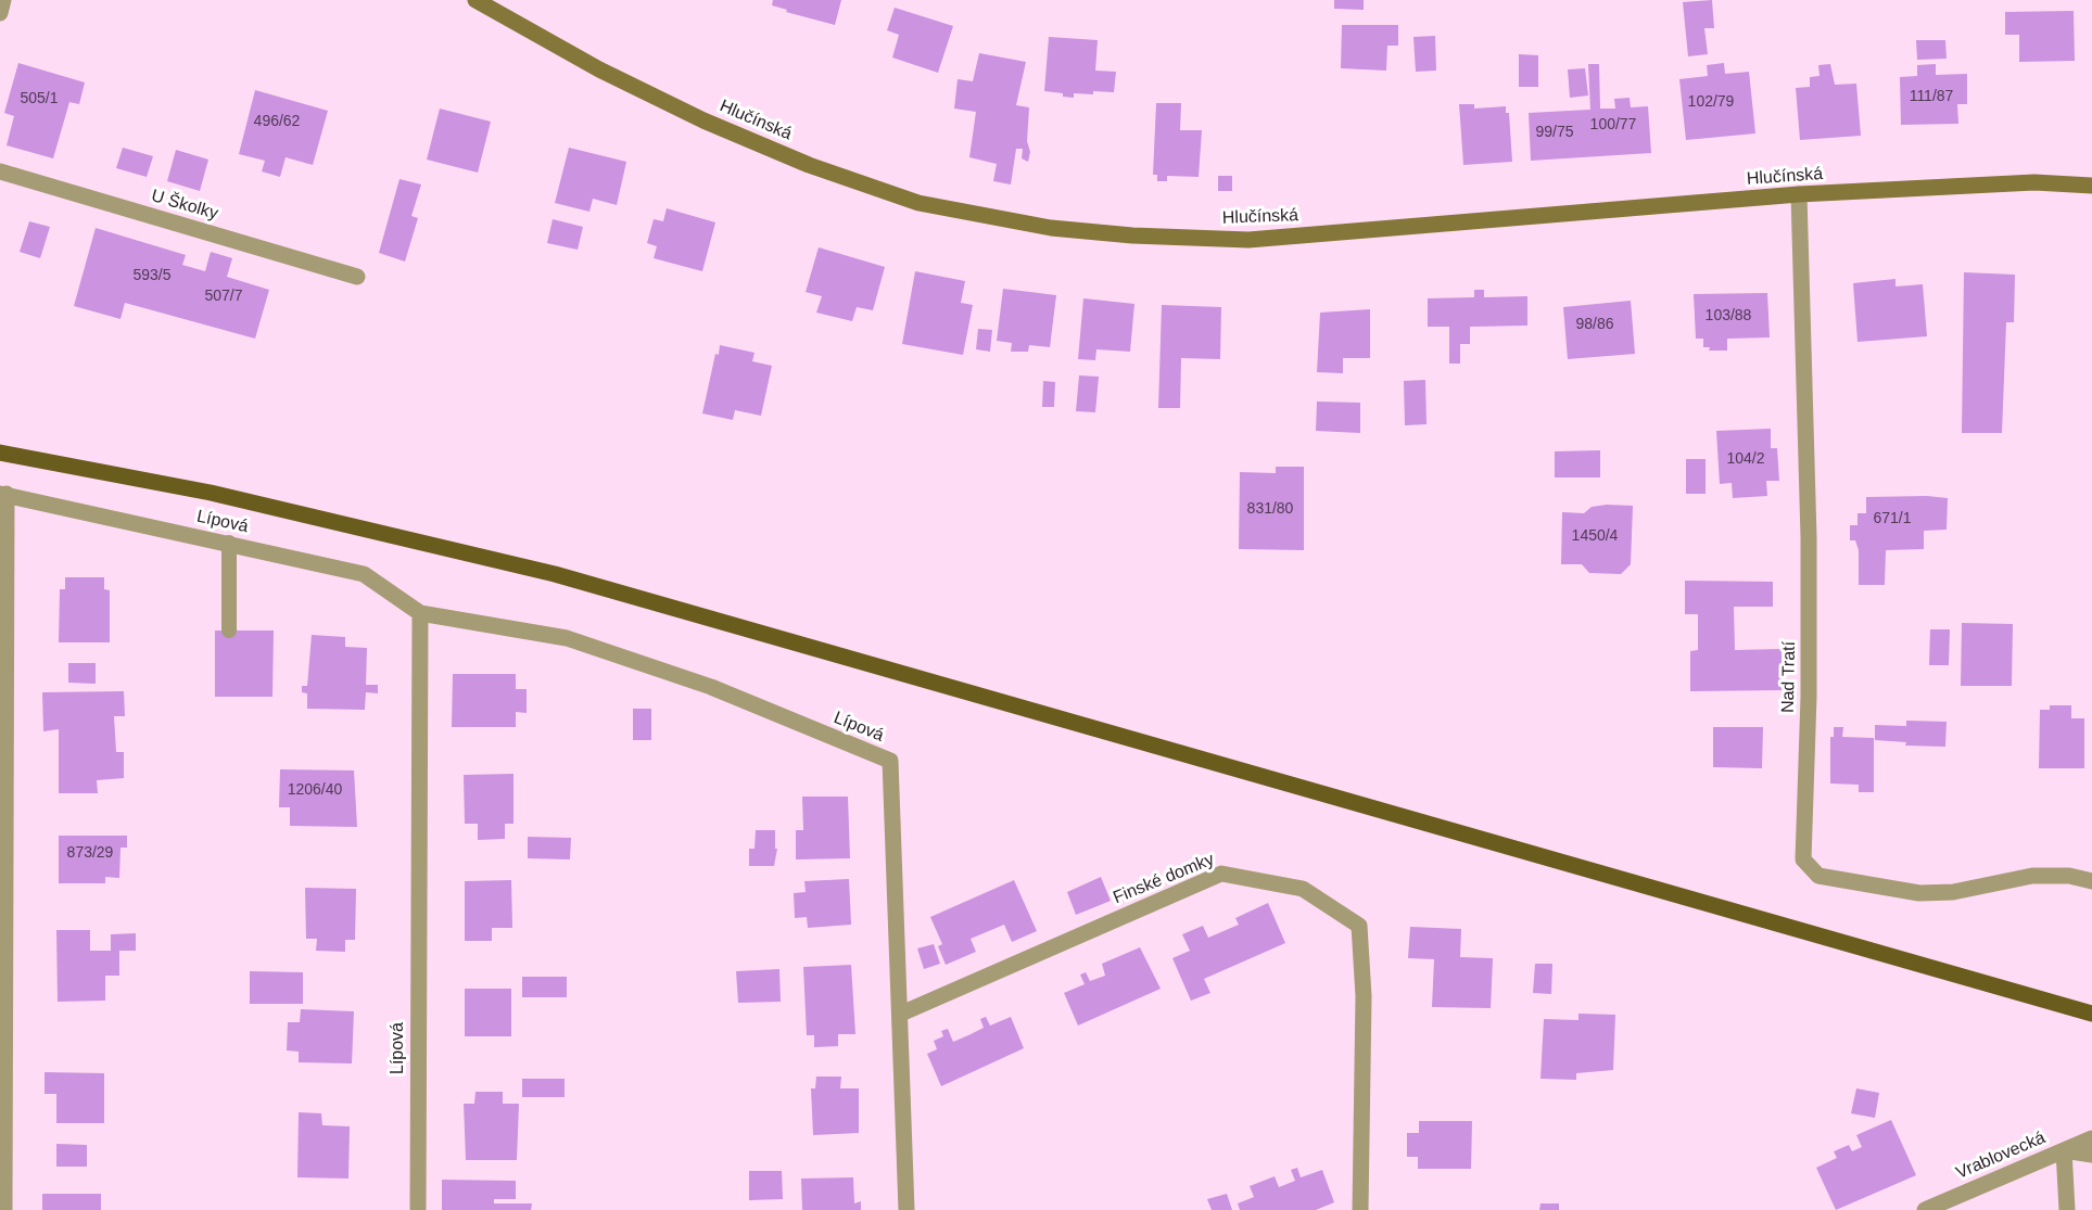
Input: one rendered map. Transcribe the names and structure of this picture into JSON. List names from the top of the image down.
{
  "streets": {
    "street": [
      "Hlučínská",
      "U Školky",
      "Lípová",
      "Nad Tratí",
      "Finské domky",
      "Vrablovecká"
    ]
  },
  "crossings": [
    ["Hlučínská", "Nad Tratí"],
    ["Lípová", "Finské domky"]
  ],
  "house_numbers": [
    "111/87",
    "505/1",
    "102/79",
    "496/62",
    "100/77",
    "99/75",
    "593/5",
    "507/7",
    "103/88",
    "98/86",
    "104/2",
    "831/80",
    "671/1",
    "1450/4",
    "1206/40",
    "873/29"
  ]
}
